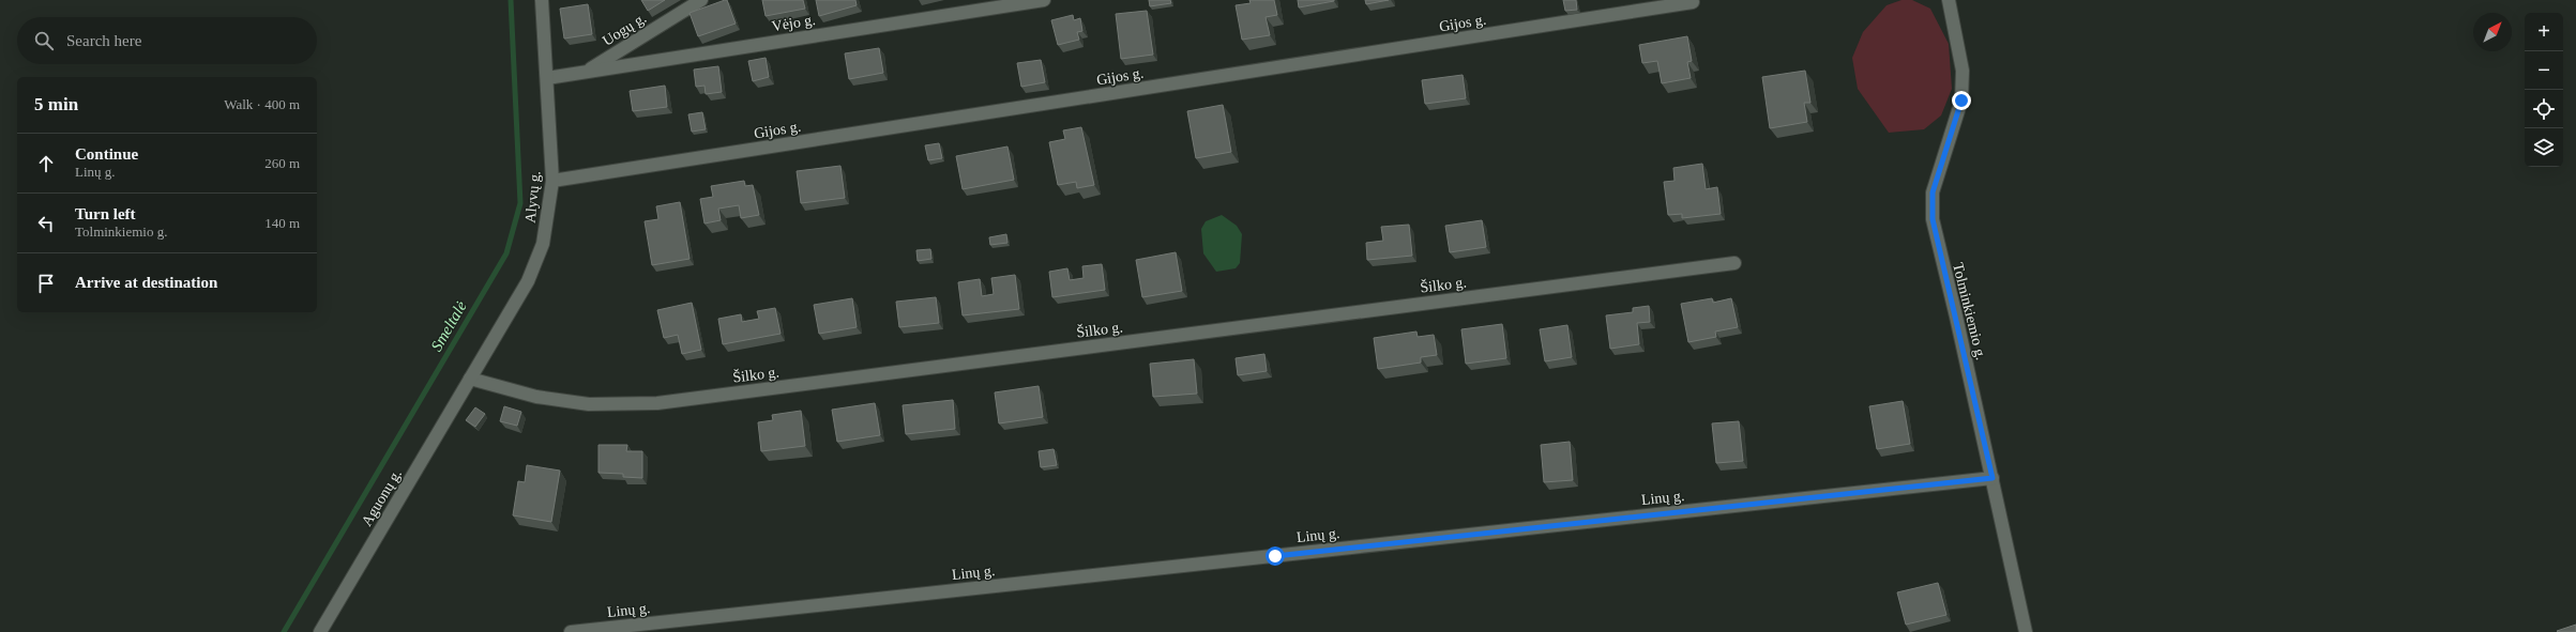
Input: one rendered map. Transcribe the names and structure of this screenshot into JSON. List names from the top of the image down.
{
  "streets": {
    "street": [
      "Vėjo g.",
      "Gijos g.",
      "Uogų g.",
      "Alyvų g.",
      "Šilko g.",
      "Tolminkiemio g.",
      "Aguonų g.",
      "Linų g."
    ]
  },
  "crossings": [
    ["Vėjo g.", "Uogų g."],
    ["Vėjo g.", "Alyvų g."],
    ["Gijos g.", "Alyvų g."],
    ["Alyvų g.", "Šilko g."],
    ["Alyvų g.", "Aguonų g."],
    ["Šilko g.", "Aguonų g."],
    ["Tolminkiemio g.", "Linų g."]
  ],
  "water": ["Smeltalė"],
  "north": "top right",
  "page": {
    "map_buttons": ["+", "−"],
    "search": "Search here",
    "heading": ["5 min", "Walk · 400 m"],
    "list": [
      ["Continue", "Linų g.", "260 m"],
      ["Turn left", "Tolminkiemio g.", "140 m"],
      "Arrive at destination"
    ]
  }
}
